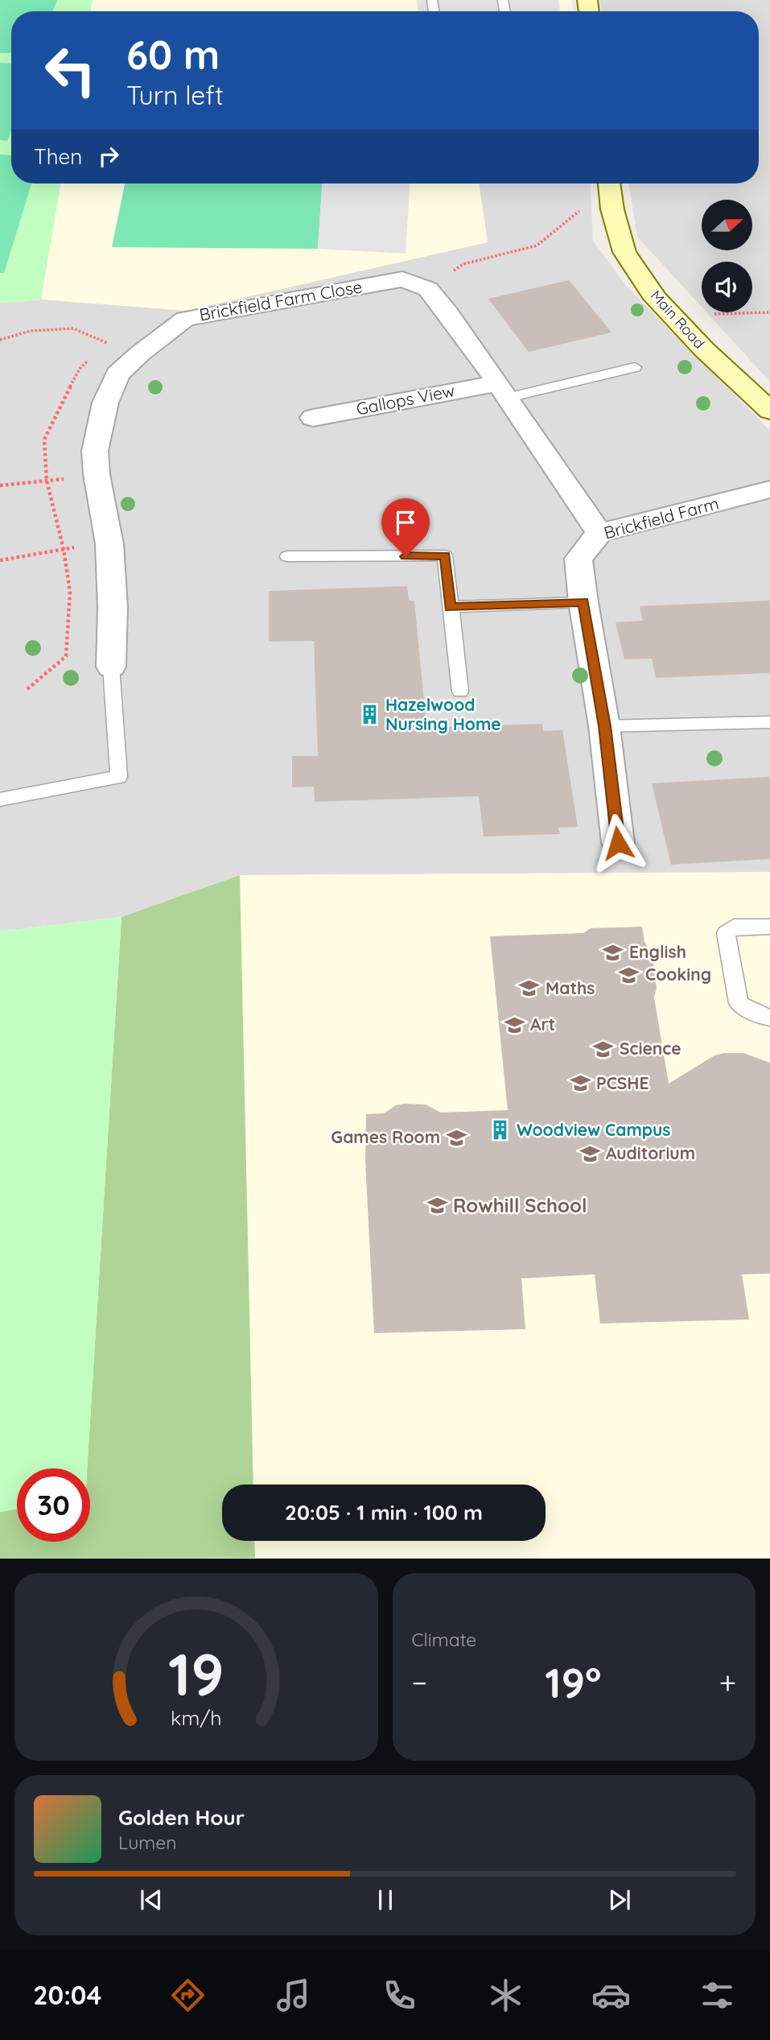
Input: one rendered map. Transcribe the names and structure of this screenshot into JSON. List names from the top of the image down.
{
  "streets": {
    "main road": ["Main Road"],
    "street": ["Brickfield Farm Close", "Gallops View", "Brickfield Farm"]
  },
  "places": {
    "building": ["Hazelwood Nursing Home", "Woodview Campus"],
    "school or university": [
      "English",
      "Cooking",
      "Maths",
      "Art",
      "Science",
      "PCSHE",
      "Games Room",
      "Auditorium",
      "Rowhill School"
    ]
  },
  "north": "right",
  "page": {
    "turn": ["60 m", "Turn left"],
    "then": "Then",
    "limit": "30",
    "trip": "20:05 · 1 min · 100 m",
    "tile": "Climate",
    "heat": ["−", "19°", "+"],
    "song": ["Golden Hour", "Lumen"],
    "tabs": "20:04",
    "gauge": ["19", "km/h"]
  }
}
